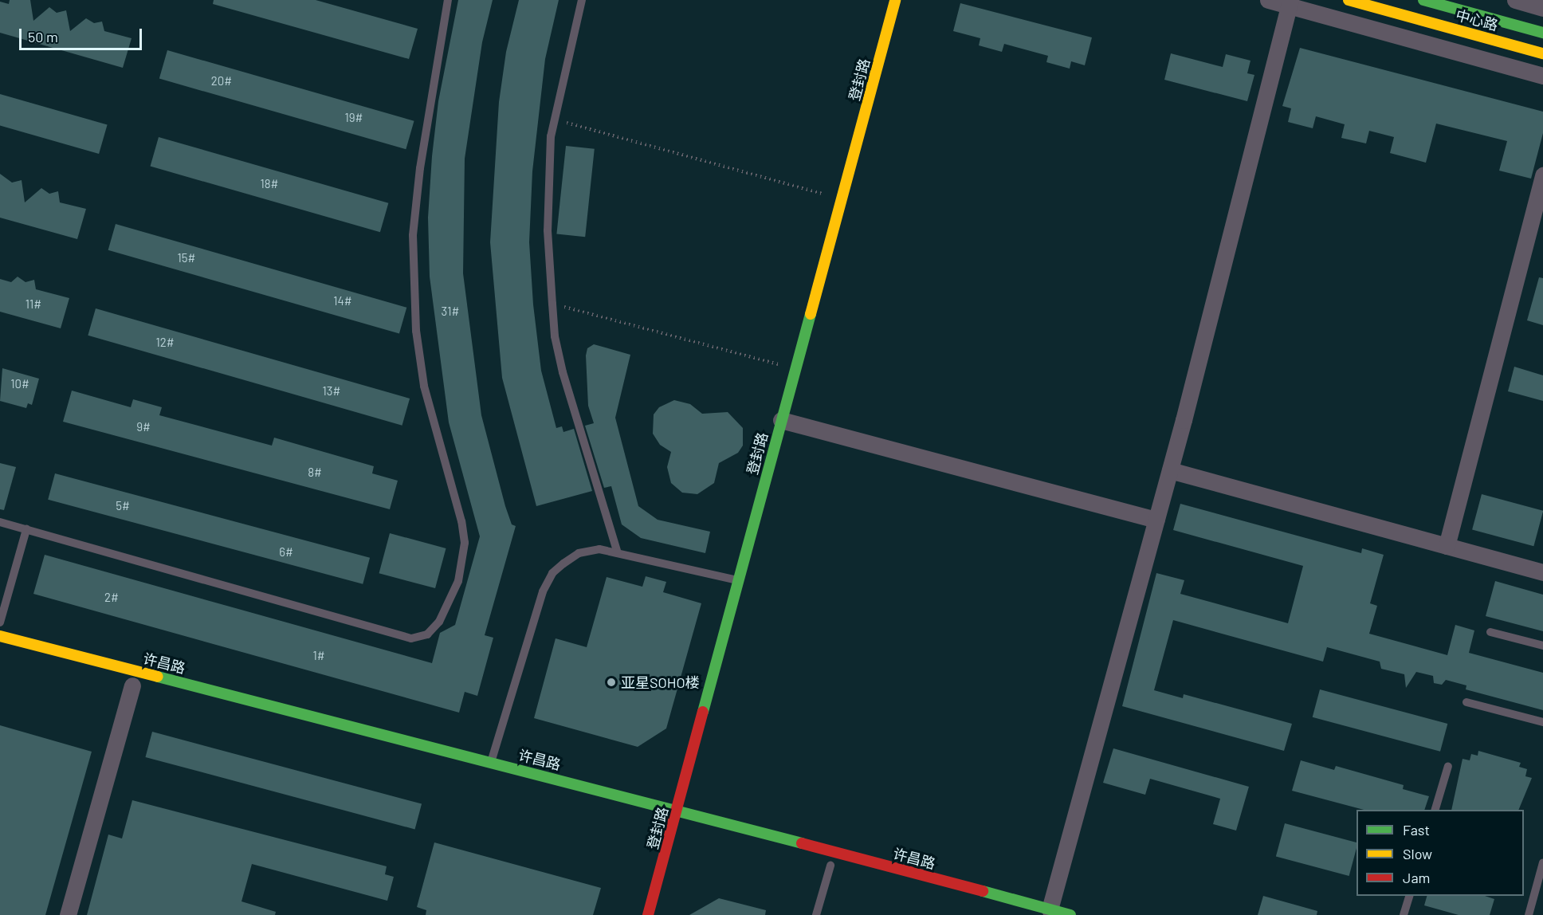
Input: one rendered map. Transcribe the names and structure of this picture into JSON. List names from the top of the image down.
{
  "streets": {
    "main road": ["中心路", "登封路", "许昌路"]
  },
  "crossings": [
    ["登封路", "许昌路"]
  ],
  "places": ["亚星SOHO楼"],
  "house_numbers": [
    "20#",
    "19#",
    "18#",
    "15#",
    "14#",
    "11#",
    "31#",
    "12#",
    "10#",
    "13#",
    "9#",
    "8#",
    "5#",
    "6#",
    "2#",
    "1#"
  ],
  "legend": ["Fast", "Slow", "Jam"],
  "scale_bar": "50 m"
}
